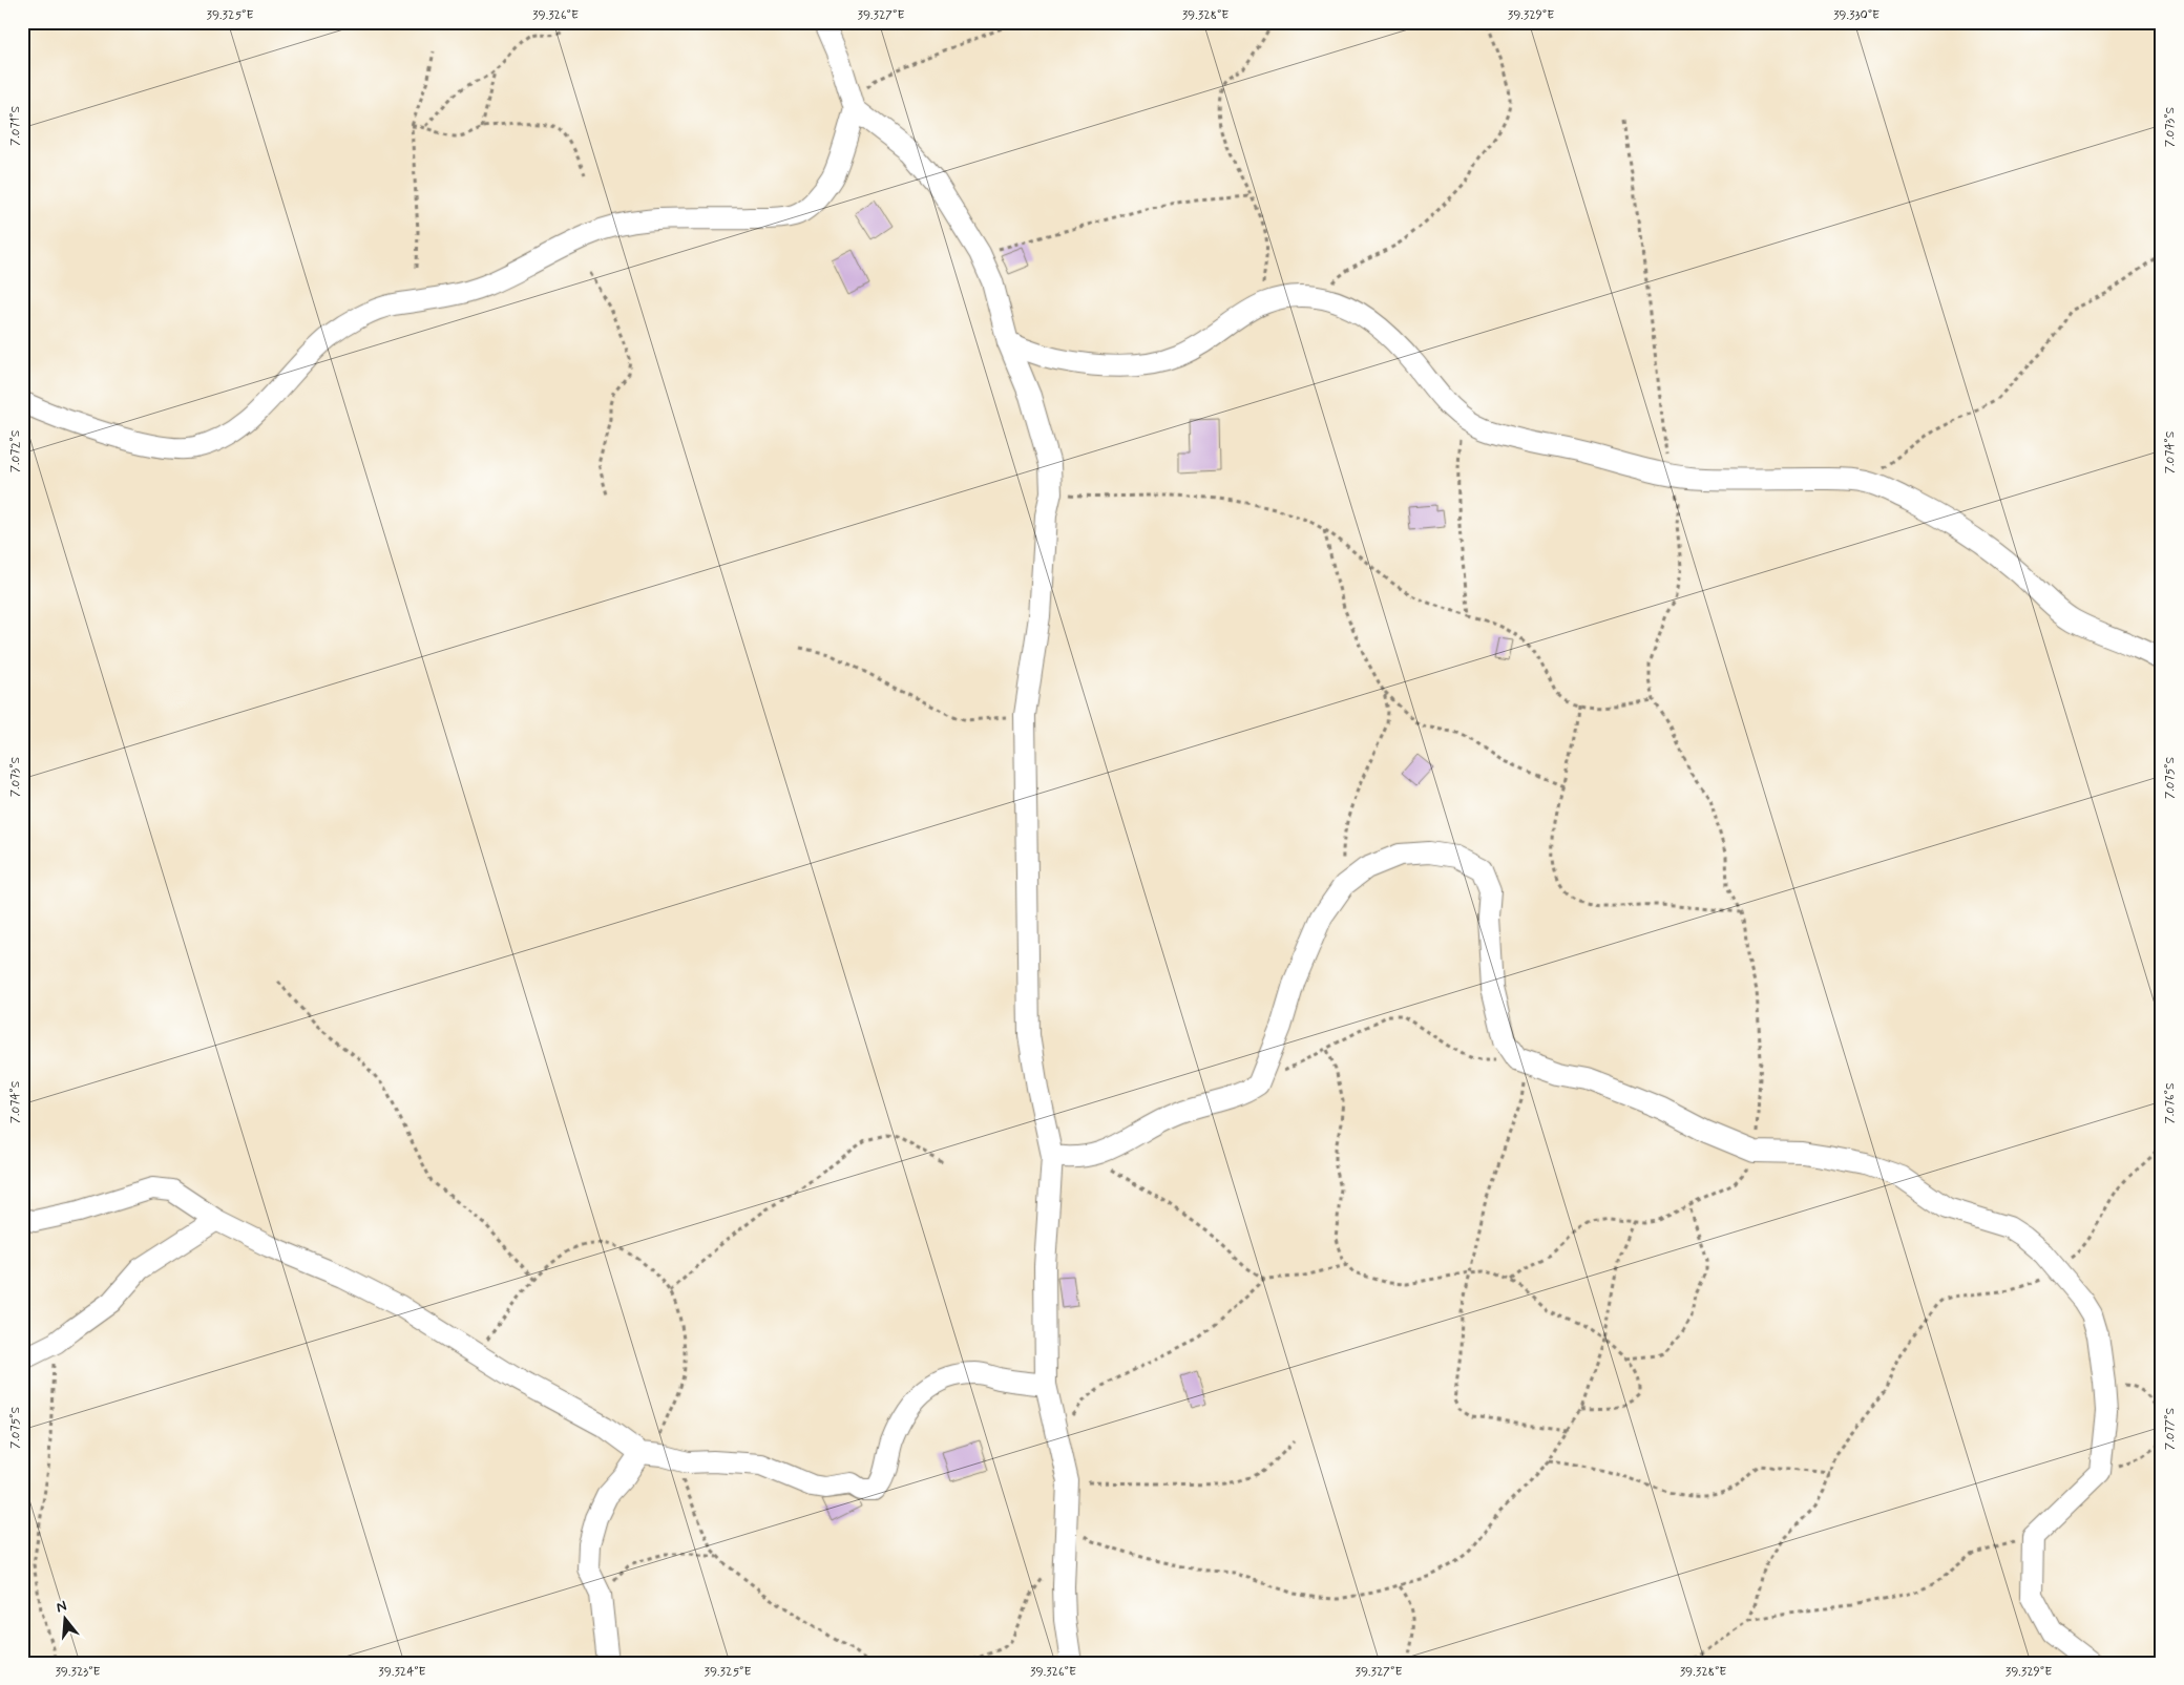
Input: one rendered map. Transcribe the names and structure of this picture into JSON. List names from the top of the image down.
{
  "north": "top",
  "coordinates": [
    "39.325°E",
    "39.326°E",
    "39.327°E",
    "39.328°E",
    "39.329°E",
    "39.330°E",
    "7.071°S",
    "7.073°S",
    "7.072°S",
    "7.074°S",
    "7.075°S",
    "7.076°S",
    "7.077°S",
    "39.323°E",
    "39.324°E"
  ]
}
